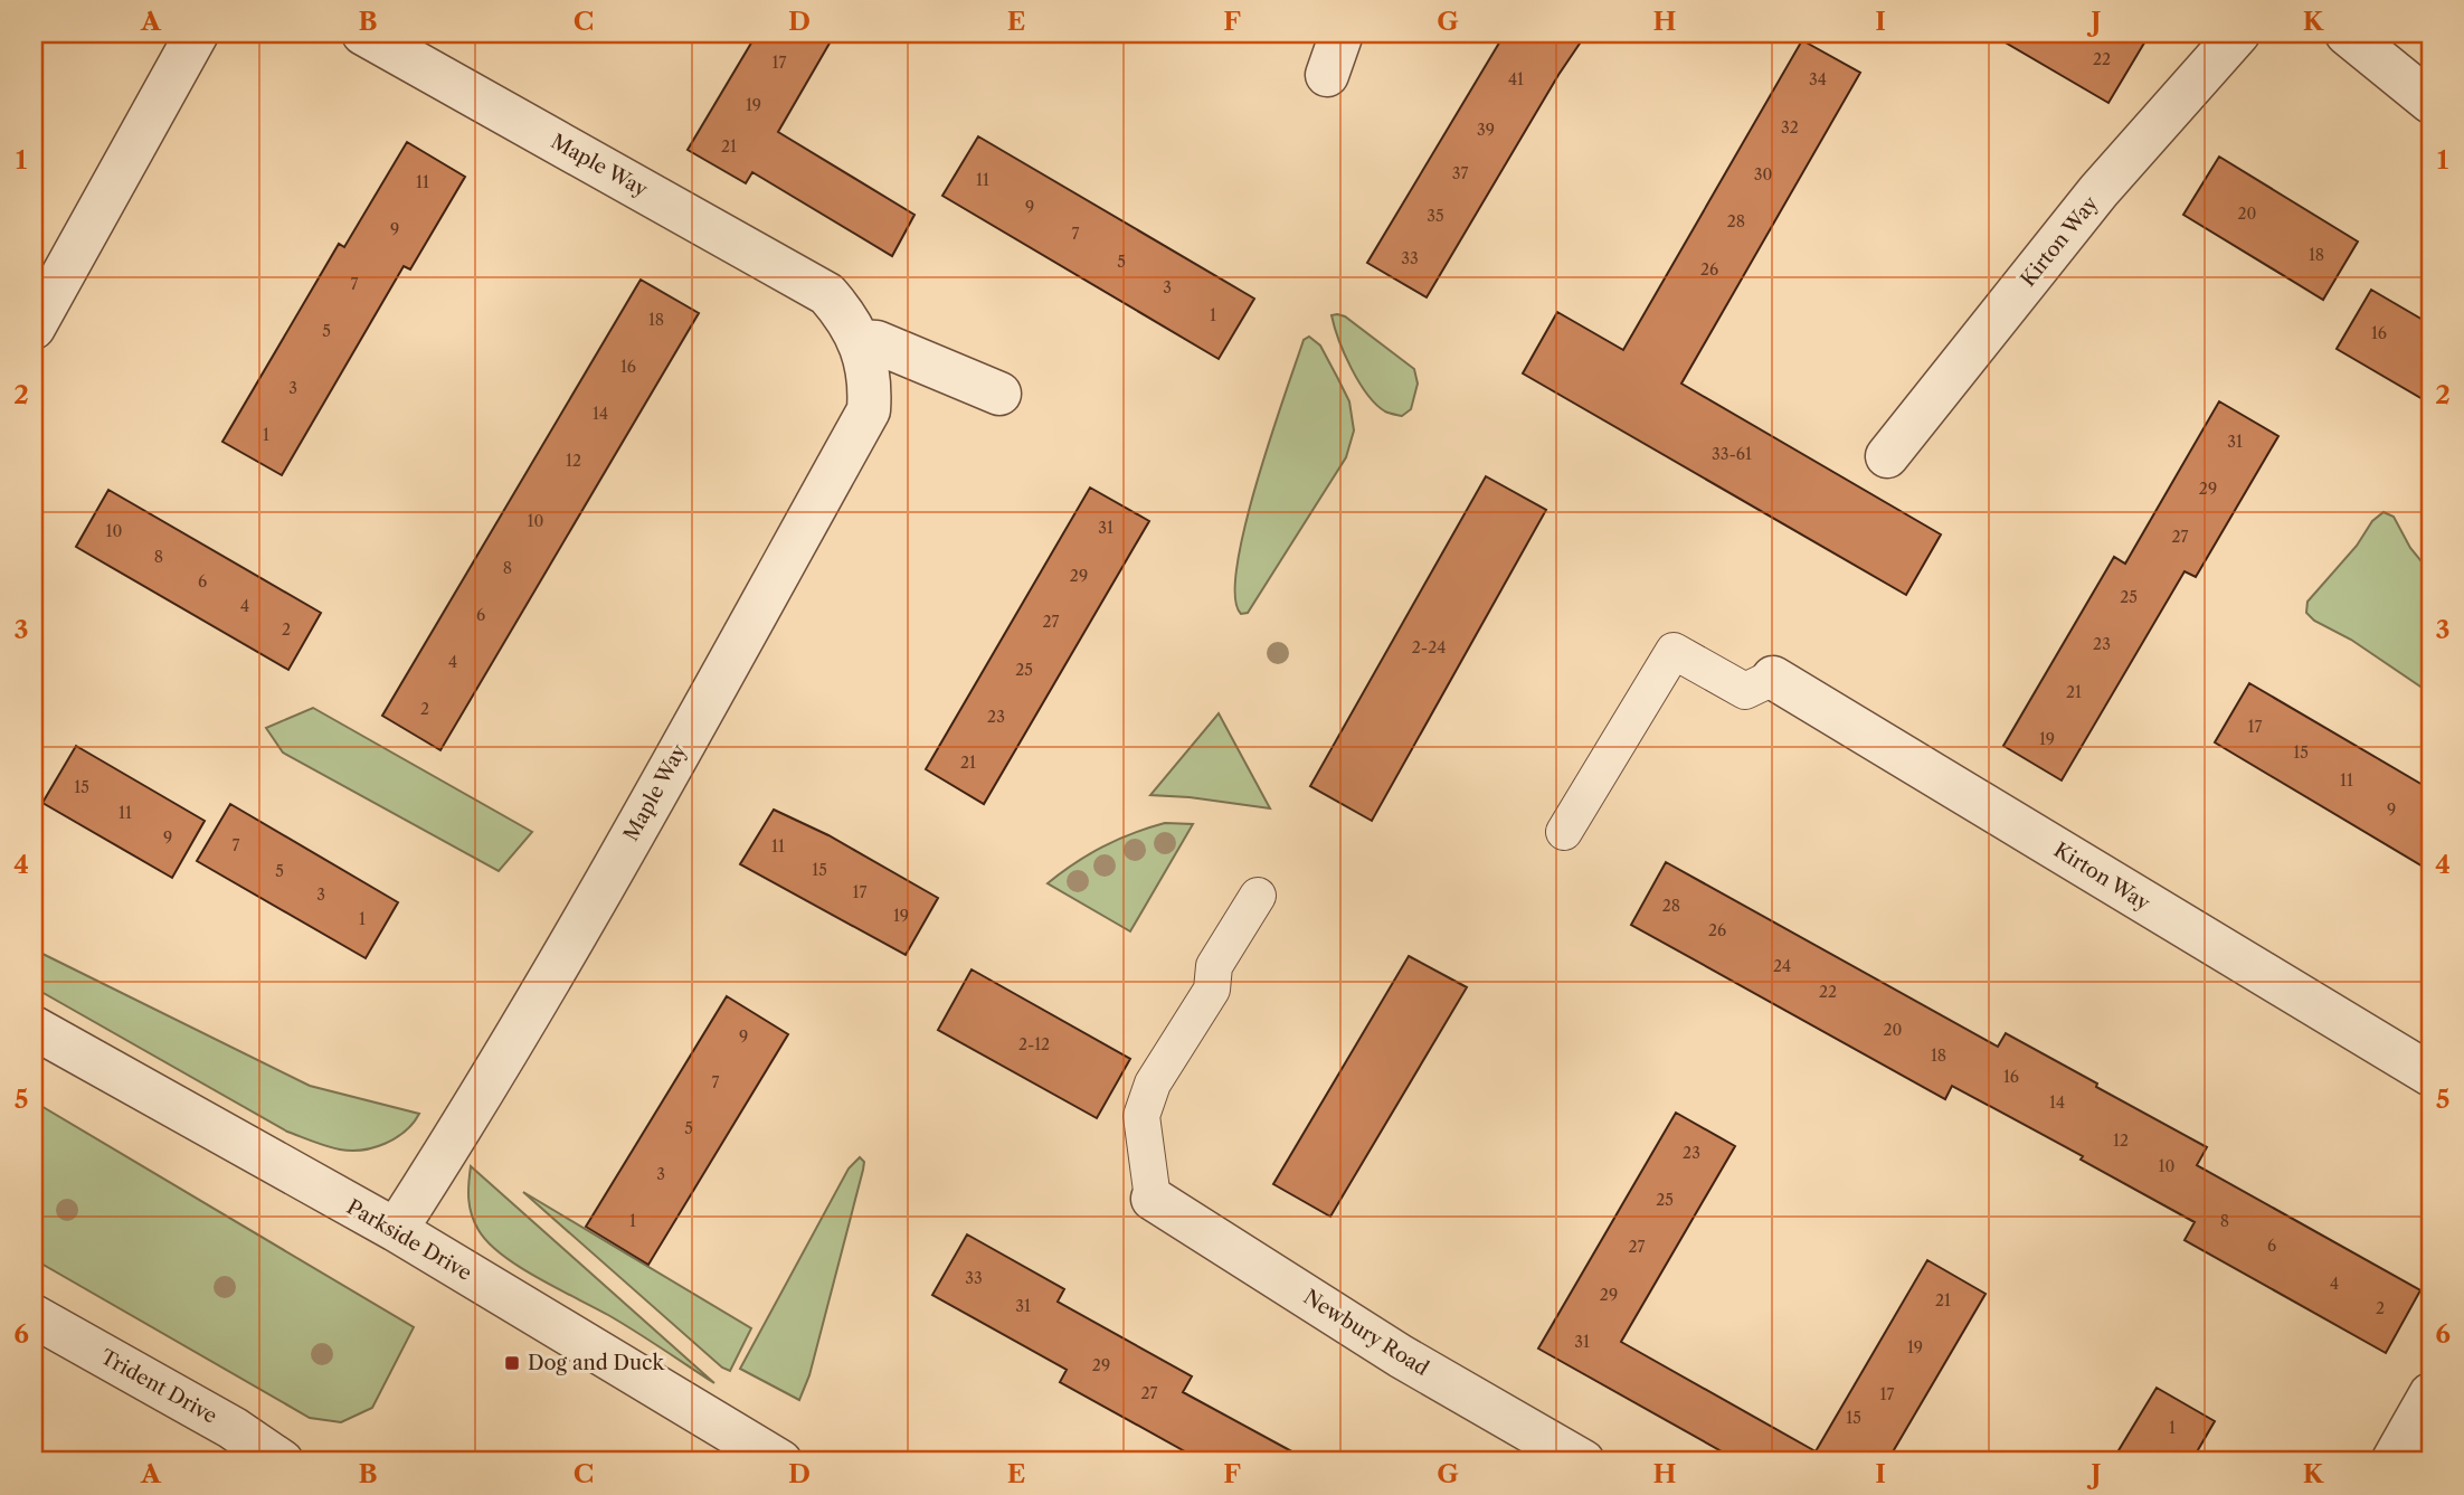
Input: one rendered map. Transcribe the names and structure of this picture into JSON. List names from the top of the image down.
{
  "streets": {
    "street": [
      "Maple Way",
      "Kirton Way",
      "Parkside Drive",
      "Newbury Road",
      "Trident Drive"
    ]
  },
  "crossings": [
    ["Maple Way", "Parkside Drive"]
  ],
  "places": {
    "transit": ["Dog and Duck"]
  },
  "house_numbers": [
    "22",
    "17",
    "41",
    "34",
    "19",
    "32",
    "39",
    "21",
    "37",
    "30",
    "11",
    "11",
    "9",
    "20",
    "35",
    "28",
    "9",
    "7",
    "18",
    "33",
    "5",
    "26",
    "7",
    "3",
    "1",
    "18",
    "5",
    "16",
    "16",
    "3",
    "14",
    "1",
    "31",
    "33-61",
    "12",
    "29",
    "10",
    "31",
    "10",
    "27",
    "8",
    "8",
    "29",
    "6",
    "25",
    "4",
    "6",
    "27",
    "2",
    "23",
    "2-24",
    "4",
    "25",
    "21",
    "2",
    "23",
    "17",
    "19",
    "15",
    "21",
    "11",
    "15",
    "9",
    "11",
    "9",
    "7",
    "11",
    "15",
    "5",
    "17",
    "3",
    "28",
    "19",
    "1",
    "26",
    "24",
    "22",
    "20",
    "9",
    "2-12",
    "18",
    "16",
    "7",
    "14",
    "5",
    "12",
    "23",
    "10",
    "3",
    "25",
    "1",
    "8",
    "6",
    "27",
    "33",
    "4",
    "29",
    "21",
    "31",
    "2",
    "31",
    "19",
    "29",
    "27",
    "17",
    "15",
    "1"
  ],
  "grid": {
    "columns": [
      "A",
      "B",
      "C",
      "D",
      "E",
      "F",
      "G",
      "H",
      "I",
      "J",
      "K"
    ],
    "rows": [
      "1",
      "2",
      "3",
      "4",
      "5",
      "6"
    ]
  }
}
